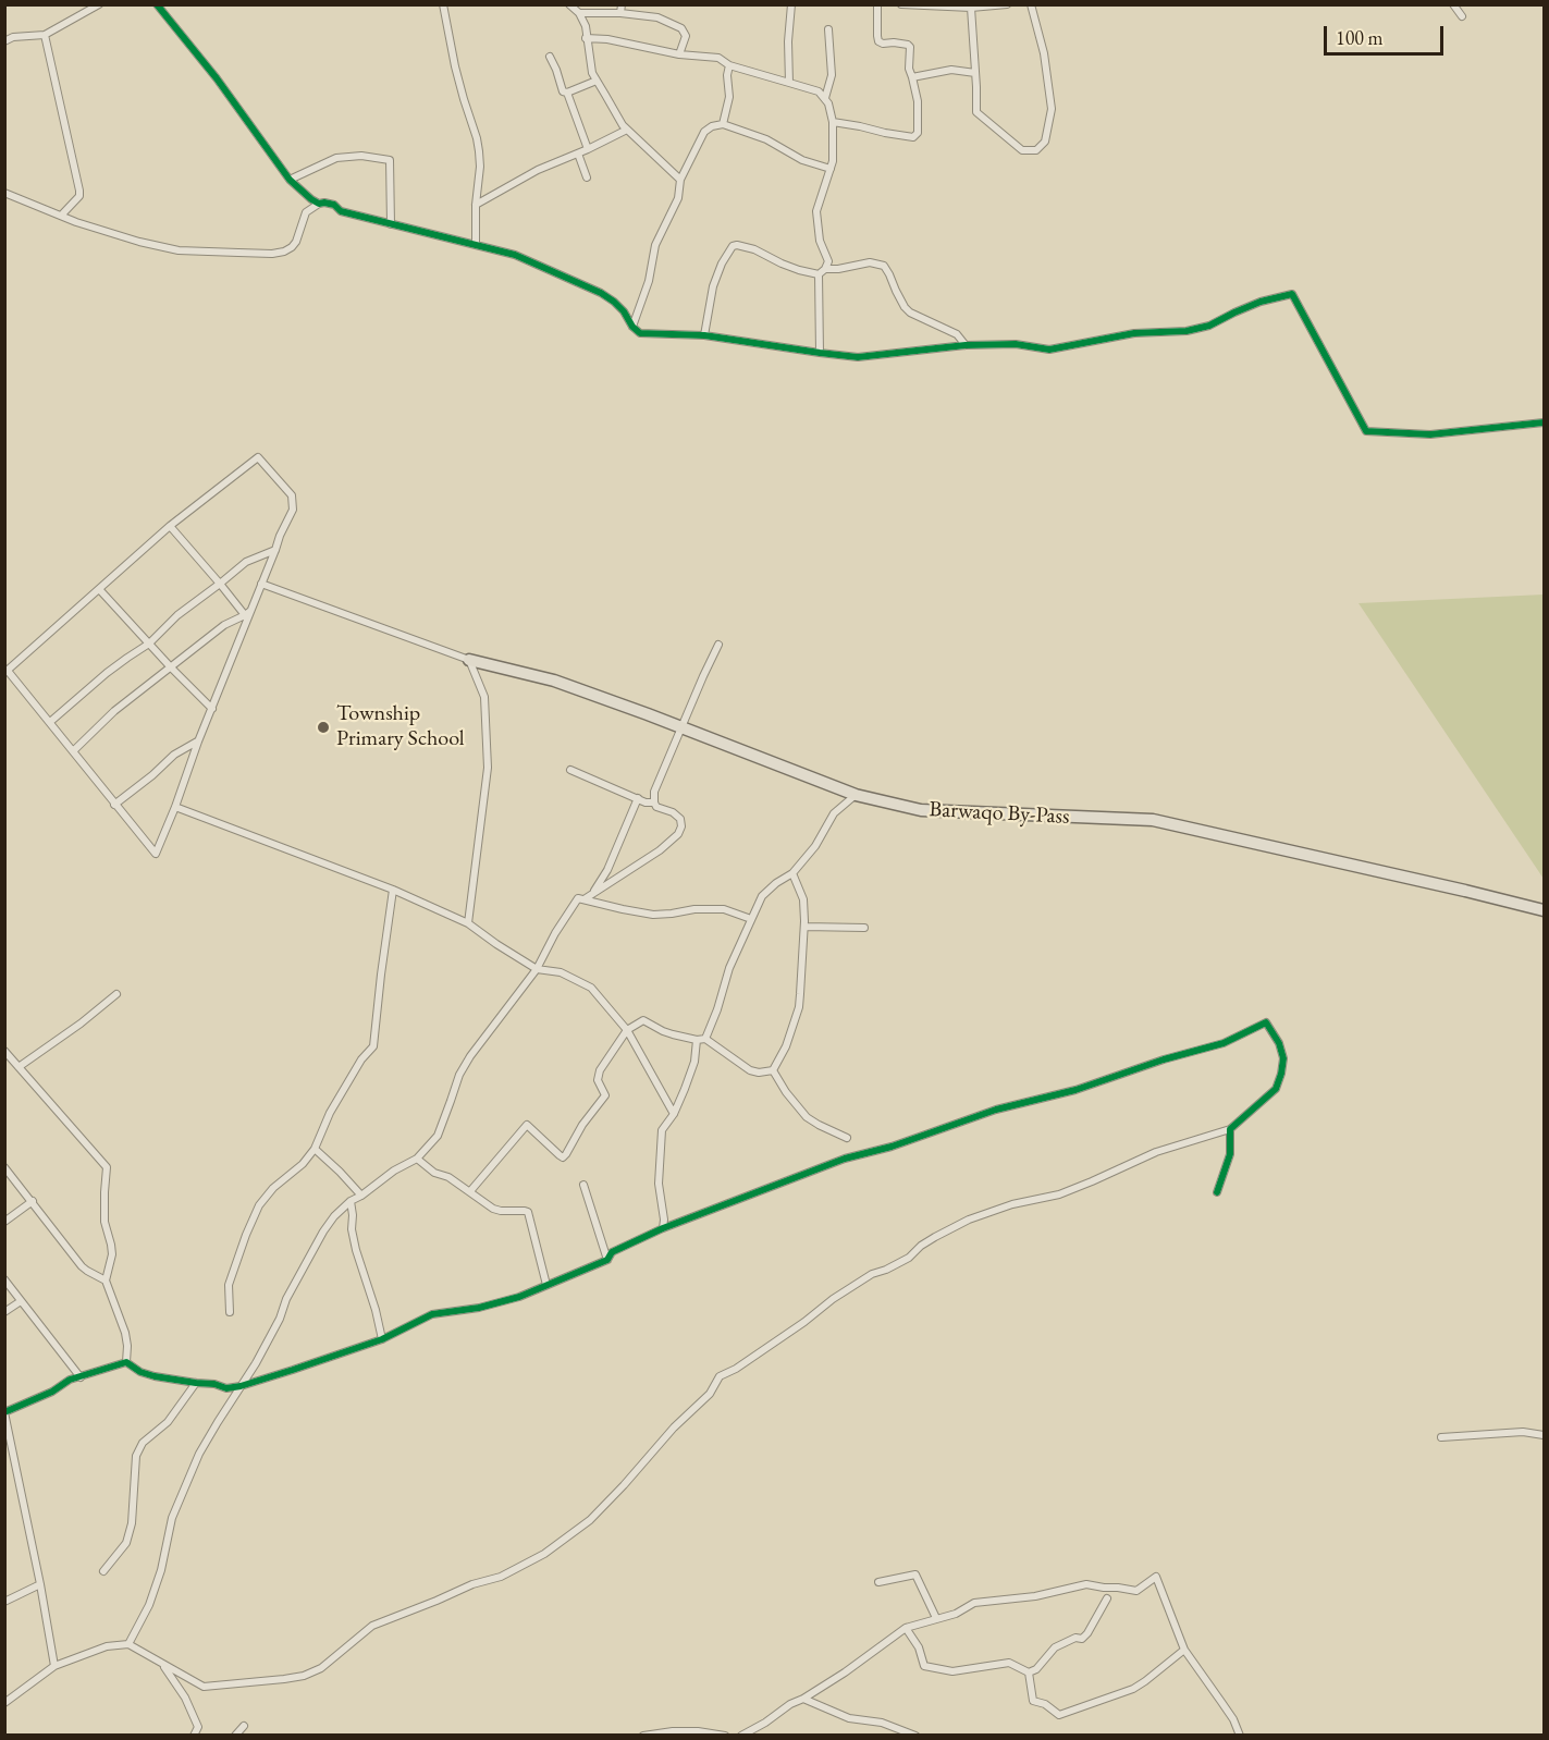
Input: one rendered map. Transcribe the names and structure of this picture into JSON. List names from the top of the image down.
{
  "streets": {
    "highway": ["Barwaqo By-Pass"]
  },
  "places": ["Township Primary School"],
  "scale_bar": "100 m"
}
